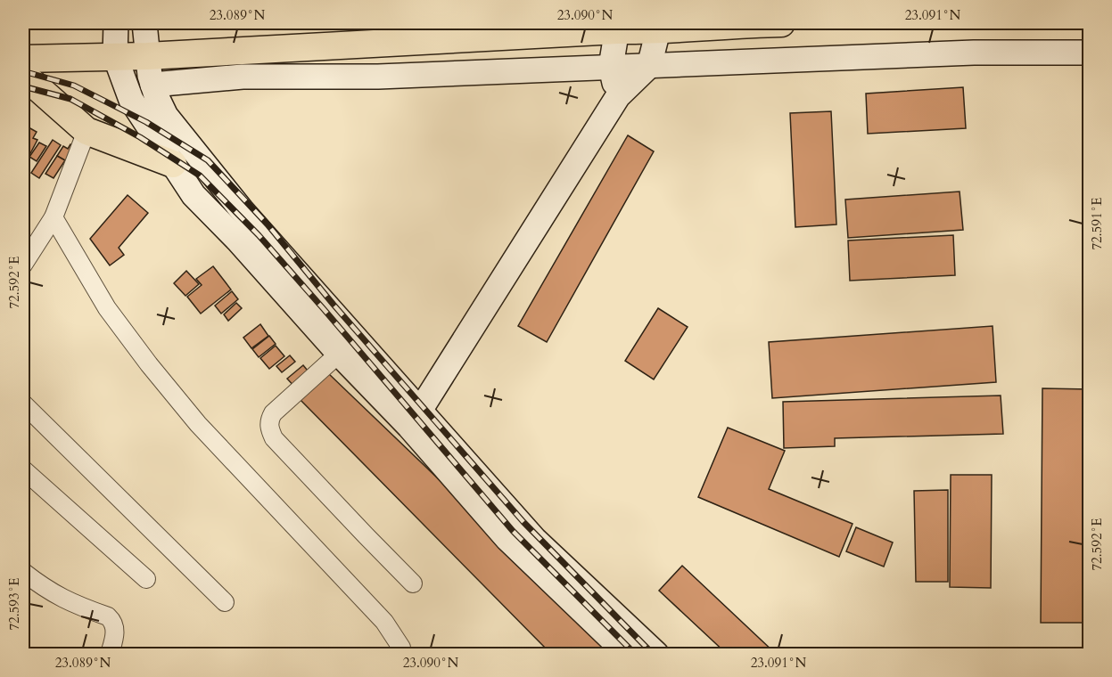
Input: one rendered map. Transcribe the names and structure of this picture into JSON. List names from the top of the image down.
{
  "coordinates": [
    "23.089°N",
    "23.090°N",
    "23.091°N",
    "72.591°E",
    "72.592°E",
    "72.593°E"
  ]
}
